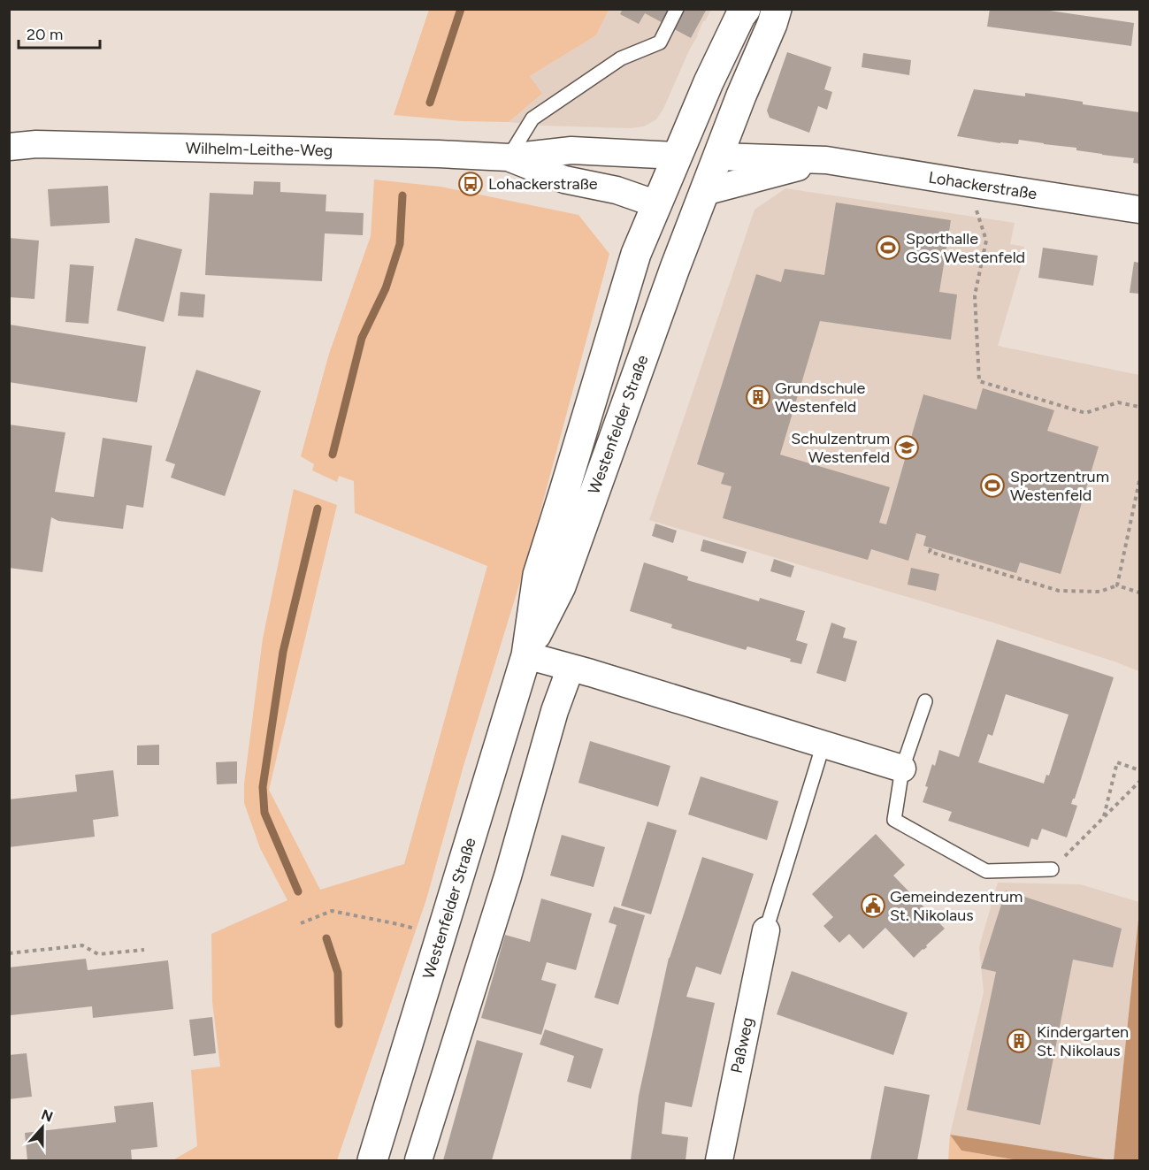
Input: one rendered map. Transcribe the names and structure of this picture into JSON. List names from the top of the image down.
{
  "streets": {
    "street": [
      "Wilhelm-Leithe-Weg",
      "Lohackerstraße",
      "Westenfelder Straße",
      "Paßweg"
    ]
  },
  "crossings": [
    ["Wilhelm-Leithe-Weg", "Westenfelder Straße"],
    ["Lohackerstraße", "Westenfelder Straße"]
  ],
  "places": {
    "bus stop": ["Lohackerstraße"],
    "sports": ["Sporthalle GGS Westenfeld", "Sportzentrum Westenfeld"],
    "building": ["Grundschule Westenfeld", "Kindergarten St. Nikolaus"],
    "school or university": ["Schulzentrum Westenfeld"],
    "public building": ["Gemeindezentrum St. Nikolaus"]
  },
  "scale_bar": "20 m",
  "north": "top"
}
